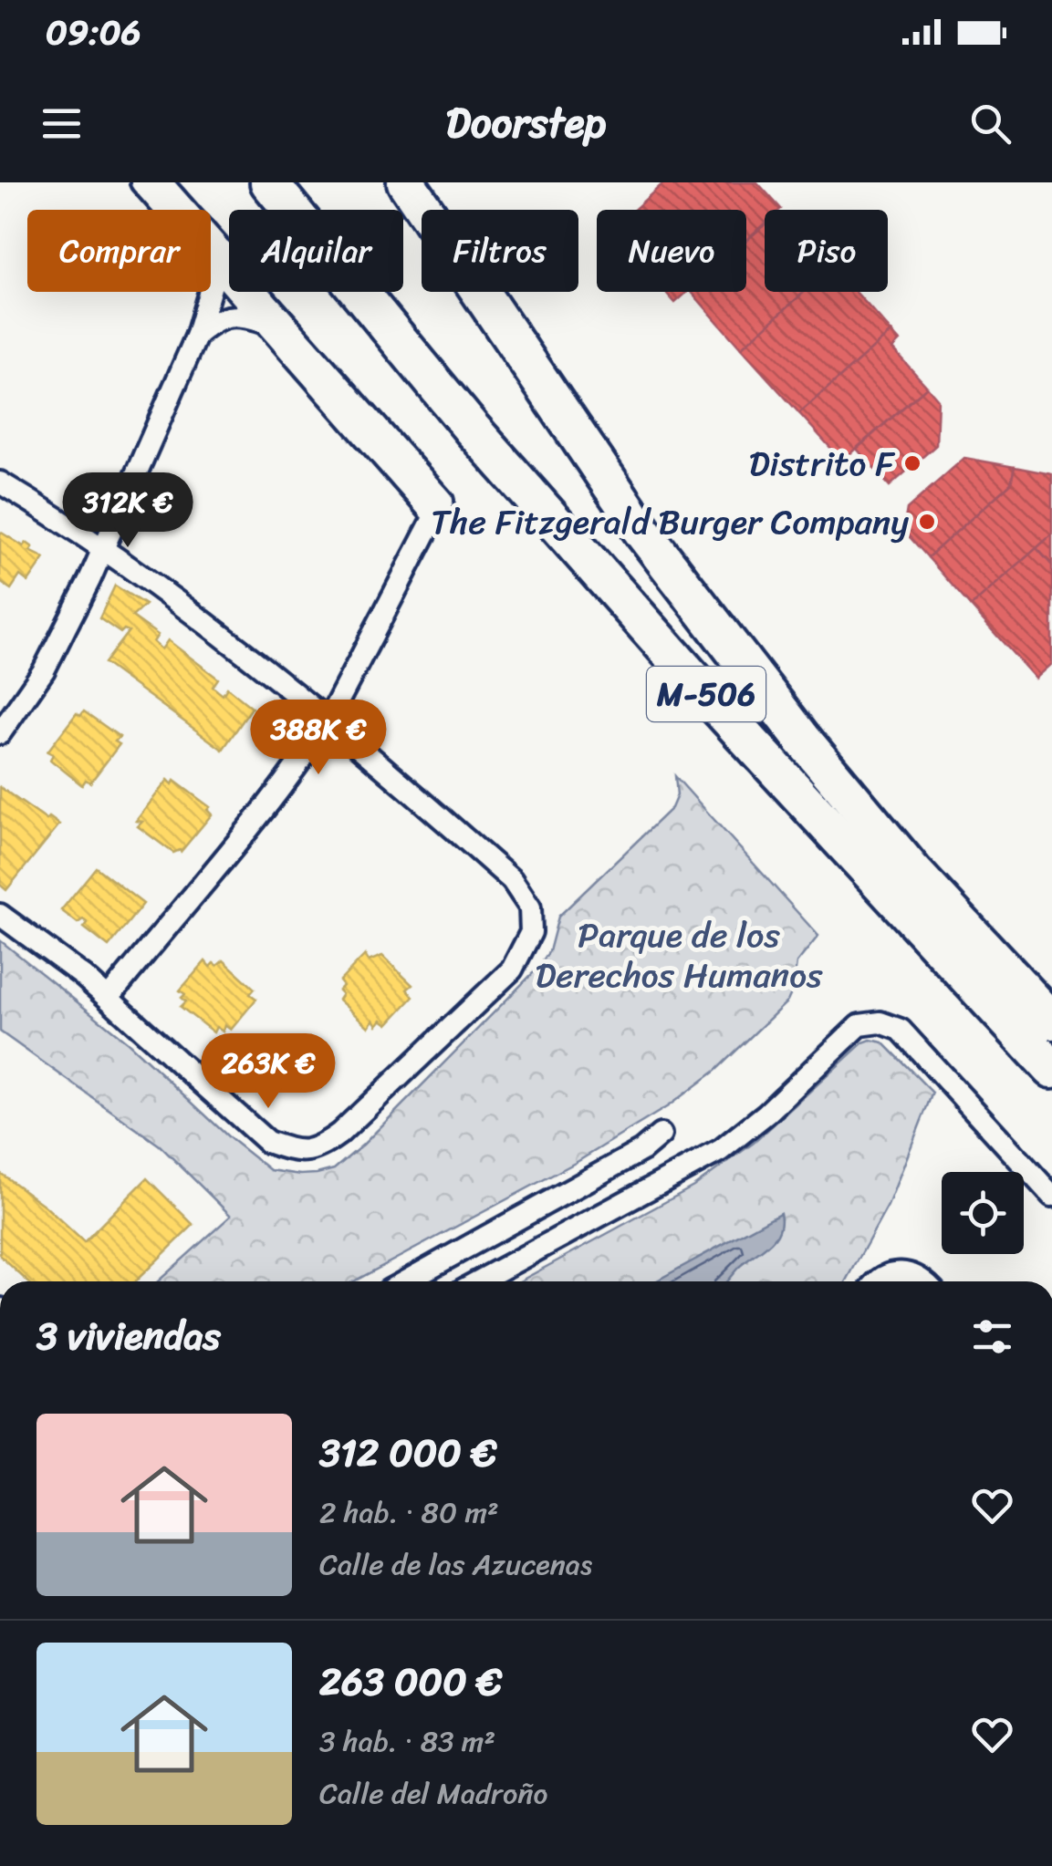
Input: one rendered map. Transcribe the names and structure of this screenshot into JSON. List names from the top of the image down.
{
  "streets": {
    "highway": ["M-506"]
  },
  "parks": ["Parque de los Derechos Humanos"],
  "places": ["Distrito F", "The Fitzgerald Burger Company"],
  "page": {
    "status": "09:06",
    "header": "Doorstep",
    "chip": [
      "Comprar",
      "Alquilar",
      "Filtros",
      "Nuevo",
      "Piso"
    ],
    "price": ["312K €", "388K €", "263K €"],
    "heading": "3 viviendas",
    "list": [
      {
        "name": "312 000 €",
        "note": "2 hab. · 80 m² · Calle de las Azucenas"
      },
      {
        "name": "263 000 €",
        "note": "3 hab. · 83 m² · Calle del Madroño"
      }
    ]
  }
}
